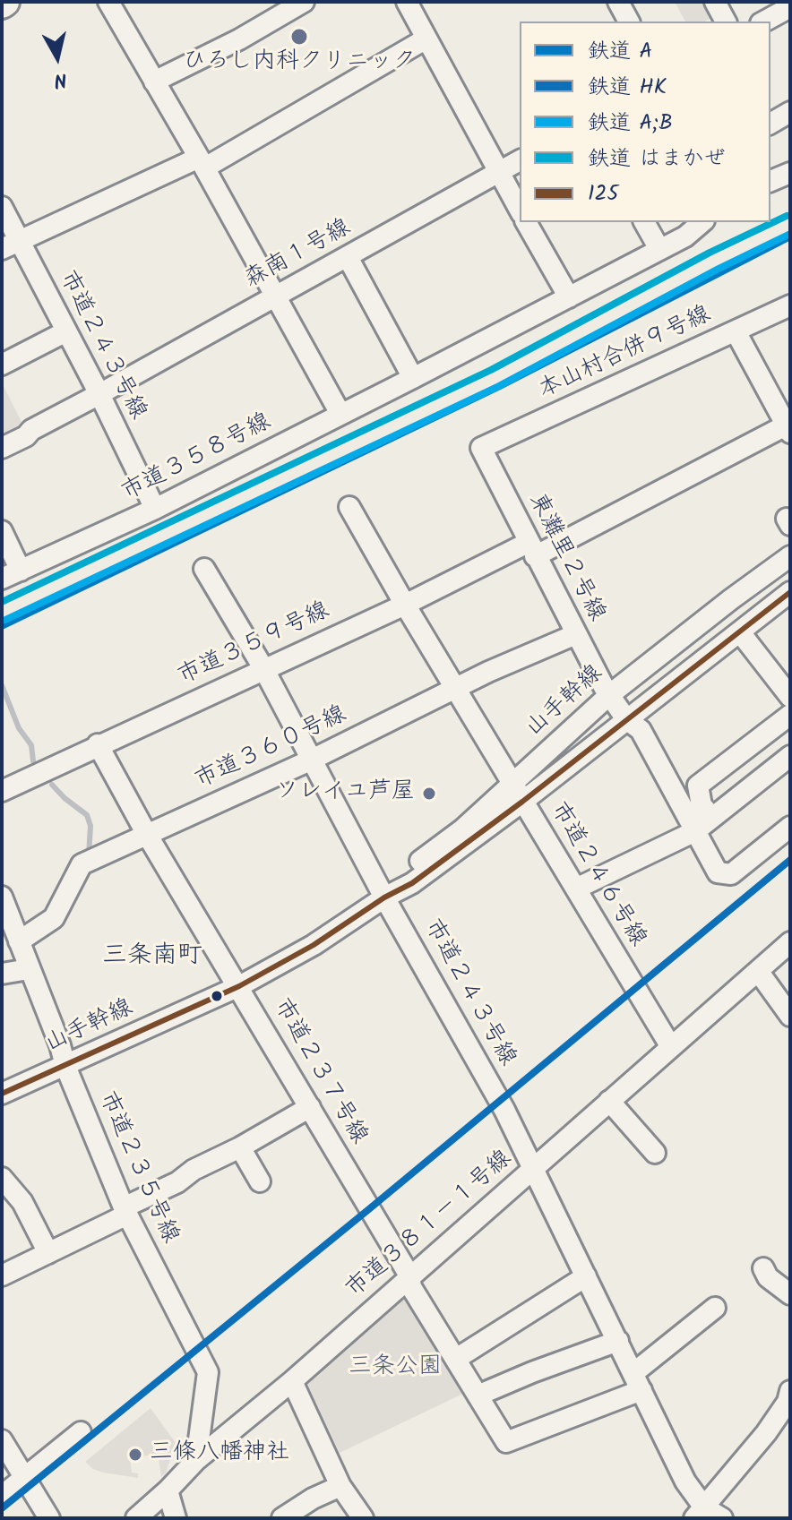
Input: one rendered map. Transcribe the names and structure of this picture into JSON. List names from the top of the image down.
{
  "streets": {
    "street": [
      "森南１号線",
      "市道２４３号線",
      "本山村合併９号線",
      "市道３５８号線",
      "東灘里２号線",
      "市道３５９号線",
      "山手幹線",
      "市道３６０号線",
      "市道２４６号線",
      "市道２３７号線",
      "市道２３５号線",
      "市道３８１－１号線"
    ]
  },
  "crossings": [
    ["森南１号線", "市道２４３号線"],
    ["市道２４３号線", "市道３５８号線"],
    ["市道２４３号線", "市道３５９号線"],
    ["市道２４３号線", "山手幹線"],
    ["市道２４３号線", "市道３６０号線"],
    ["市道２４３号線", "市道２３７号線"],
    ["市道２４３号線", "市道３８１－１号線"],
    ["本山村合併９号線", "東灘里２号線"],
    ["東灘里２号線", "市道３５９号線"],
    ["東灘里２号線", "山手幹線"],
    ["東灘里２号線", "市道３６０号線"],
    ["市道３５９号線", "市道２４６号線"],
    ["市道３５９号線", "市道２３７号線"],
    ["山手幹線", "市道２４６号線"],
    ["山手幹線", "市道２３７号線"],
    ["山手幹線", "市道２３５号線"],
    ["市道３６０号線", "市道２４６号線"],
    ["市道３６０号線", "市道２３７号線"],
    ["市道３６０号線", "市道２３５号線"],
    ["市道２４６号線", "市道３８１－１号線"],
    ["市道２３７号線", "市道３８１－１号線"],
    ["市道２３５号線", "市道３８１－１号線"]
  ],
  "districts": ["三条南町"],
  "parks": ["三条公園"],
  "places": ["ひろし内科クリニック", "ソレイユ芦屋", "三條八幡神社"],
  "lines": [
    "rail line はまかぜ",
    "rail line A;B",
    "rail line A",
    "transit line 125",
    "rail line HK"
  ],
  "legend": [
    "鉄道 A",
    "鉄道 HK",
    "鉄道 A;B",
    "鉄道 はまかぜ",
    "125"
  ],
  "north": "bottom"
}
